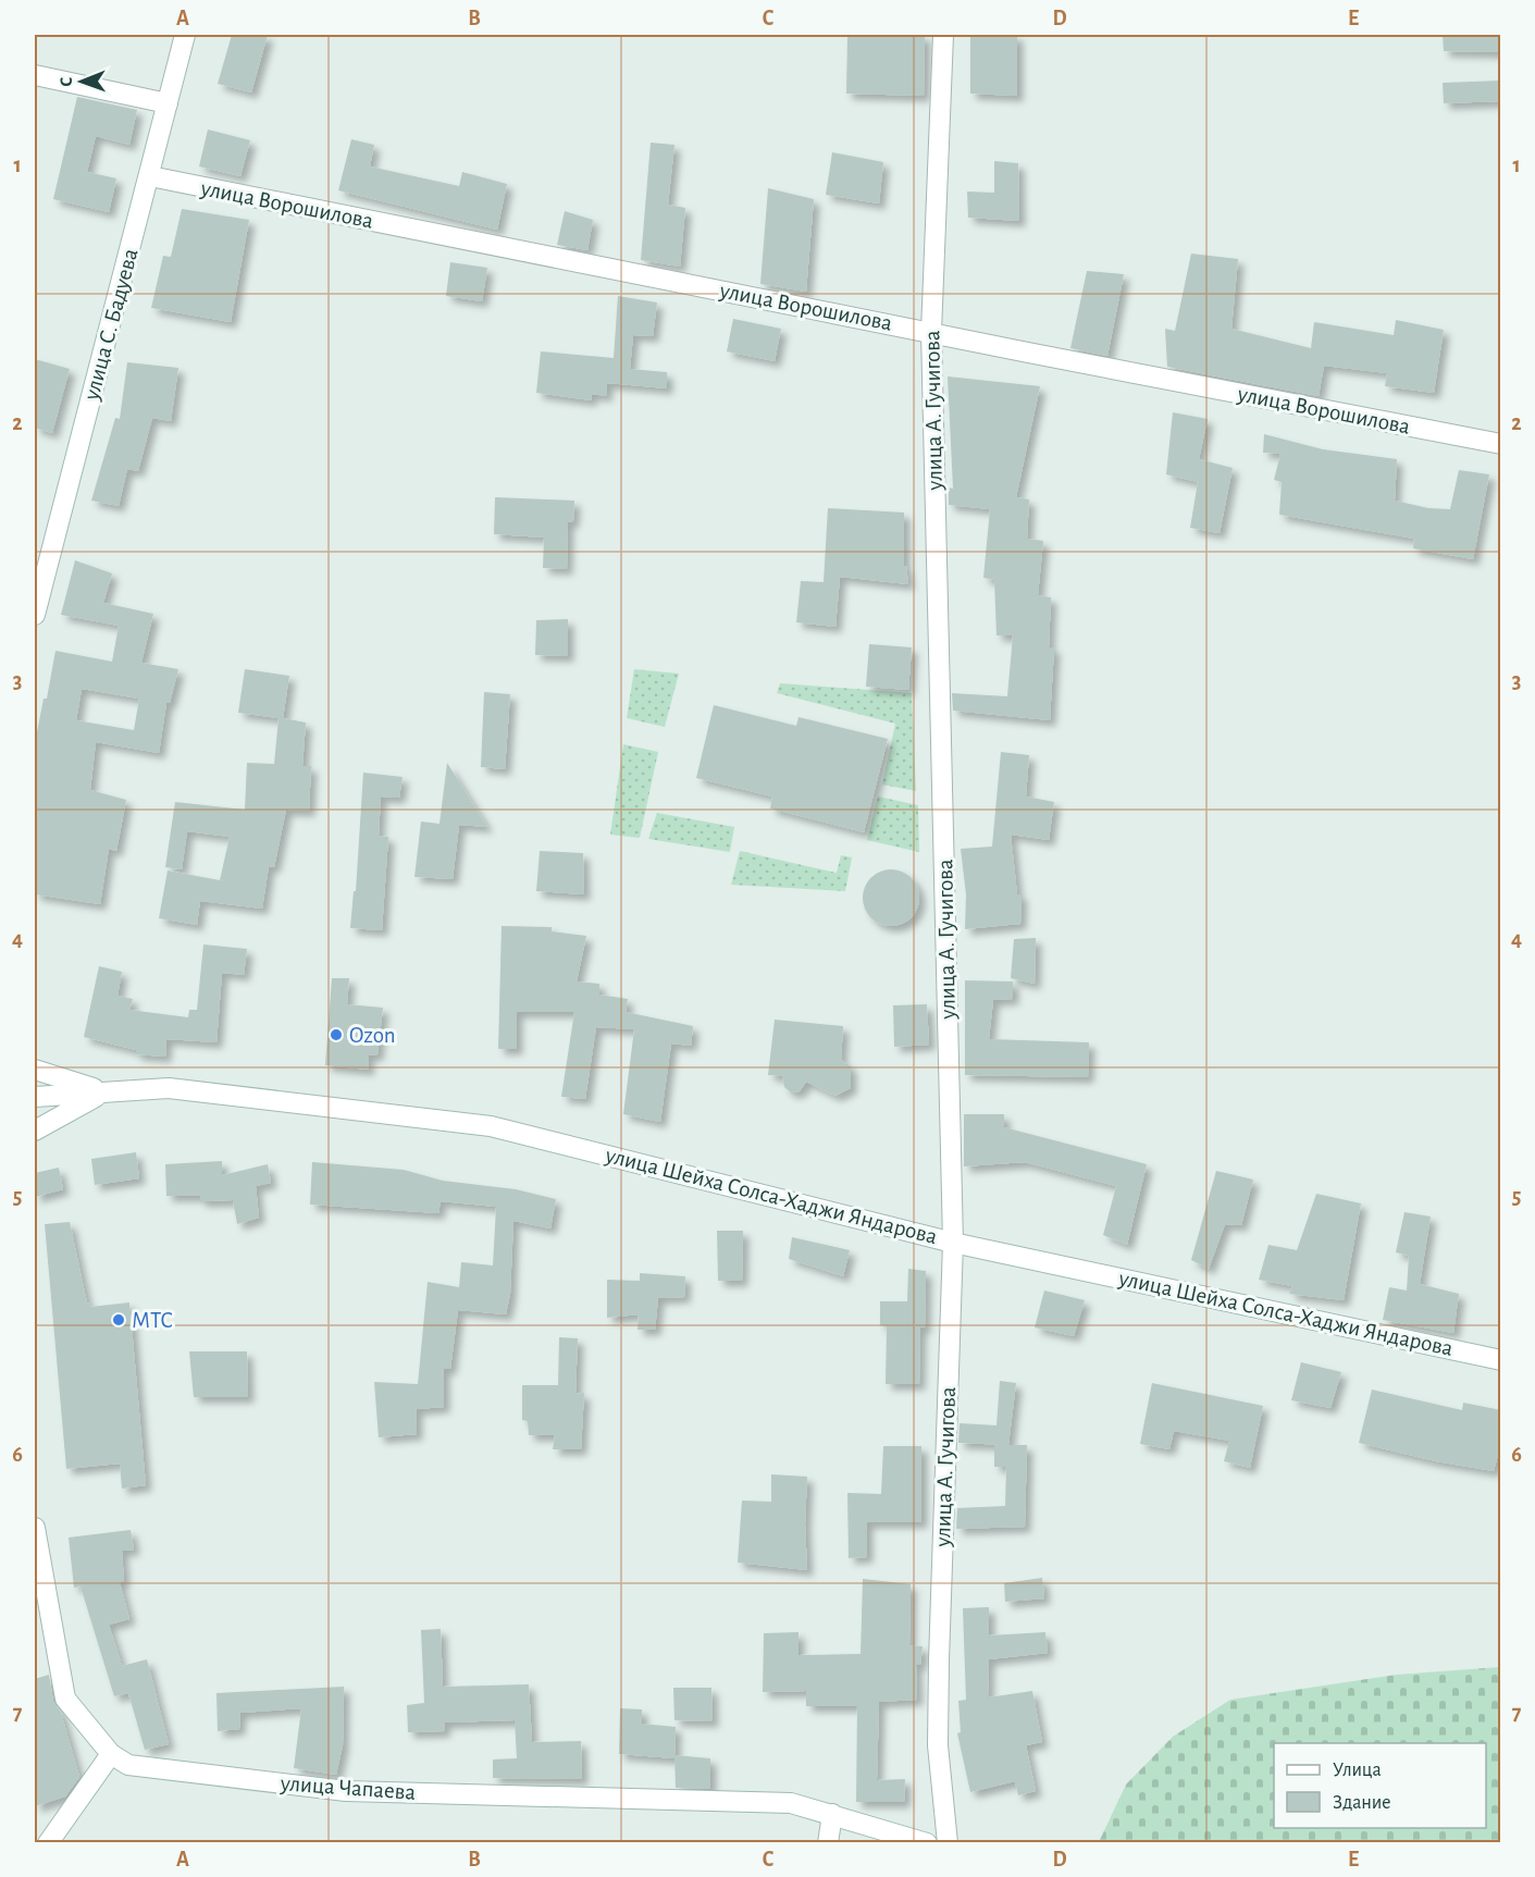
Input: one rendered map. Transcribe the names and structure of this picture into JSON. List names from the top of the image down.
{
  "streets": {
    "street": [
      "улица Ворошилова",
      "улица С. Бадуева",
      "улица А. Гучигова",
      "улица Шейха Солса-Хаджи Яндарова",
      "улица Чапаева"
    ]
  },
  "crossings": [
    ["улица Ворошилова", "улица С. Бадуева"],
    ["улица Ворошилова", "улица А. Гучигова"],
    ["улица А. Гучигова", "улица Шейха Солса-Хаджи Яндарова"]
  ],
  "places": ["Ozon", "МТС"],
  "legend": ["Улица", "Здание"],
  "north": "left",
  "grid": {
    "columns": [
      "A",
      "B",
      "C",
      "D",
      "E"
    ],
    "rows": [
      "1",
      "2",
      "3",
      "4",
      "5",
      "6",
      "7"
    ]
  }
}
